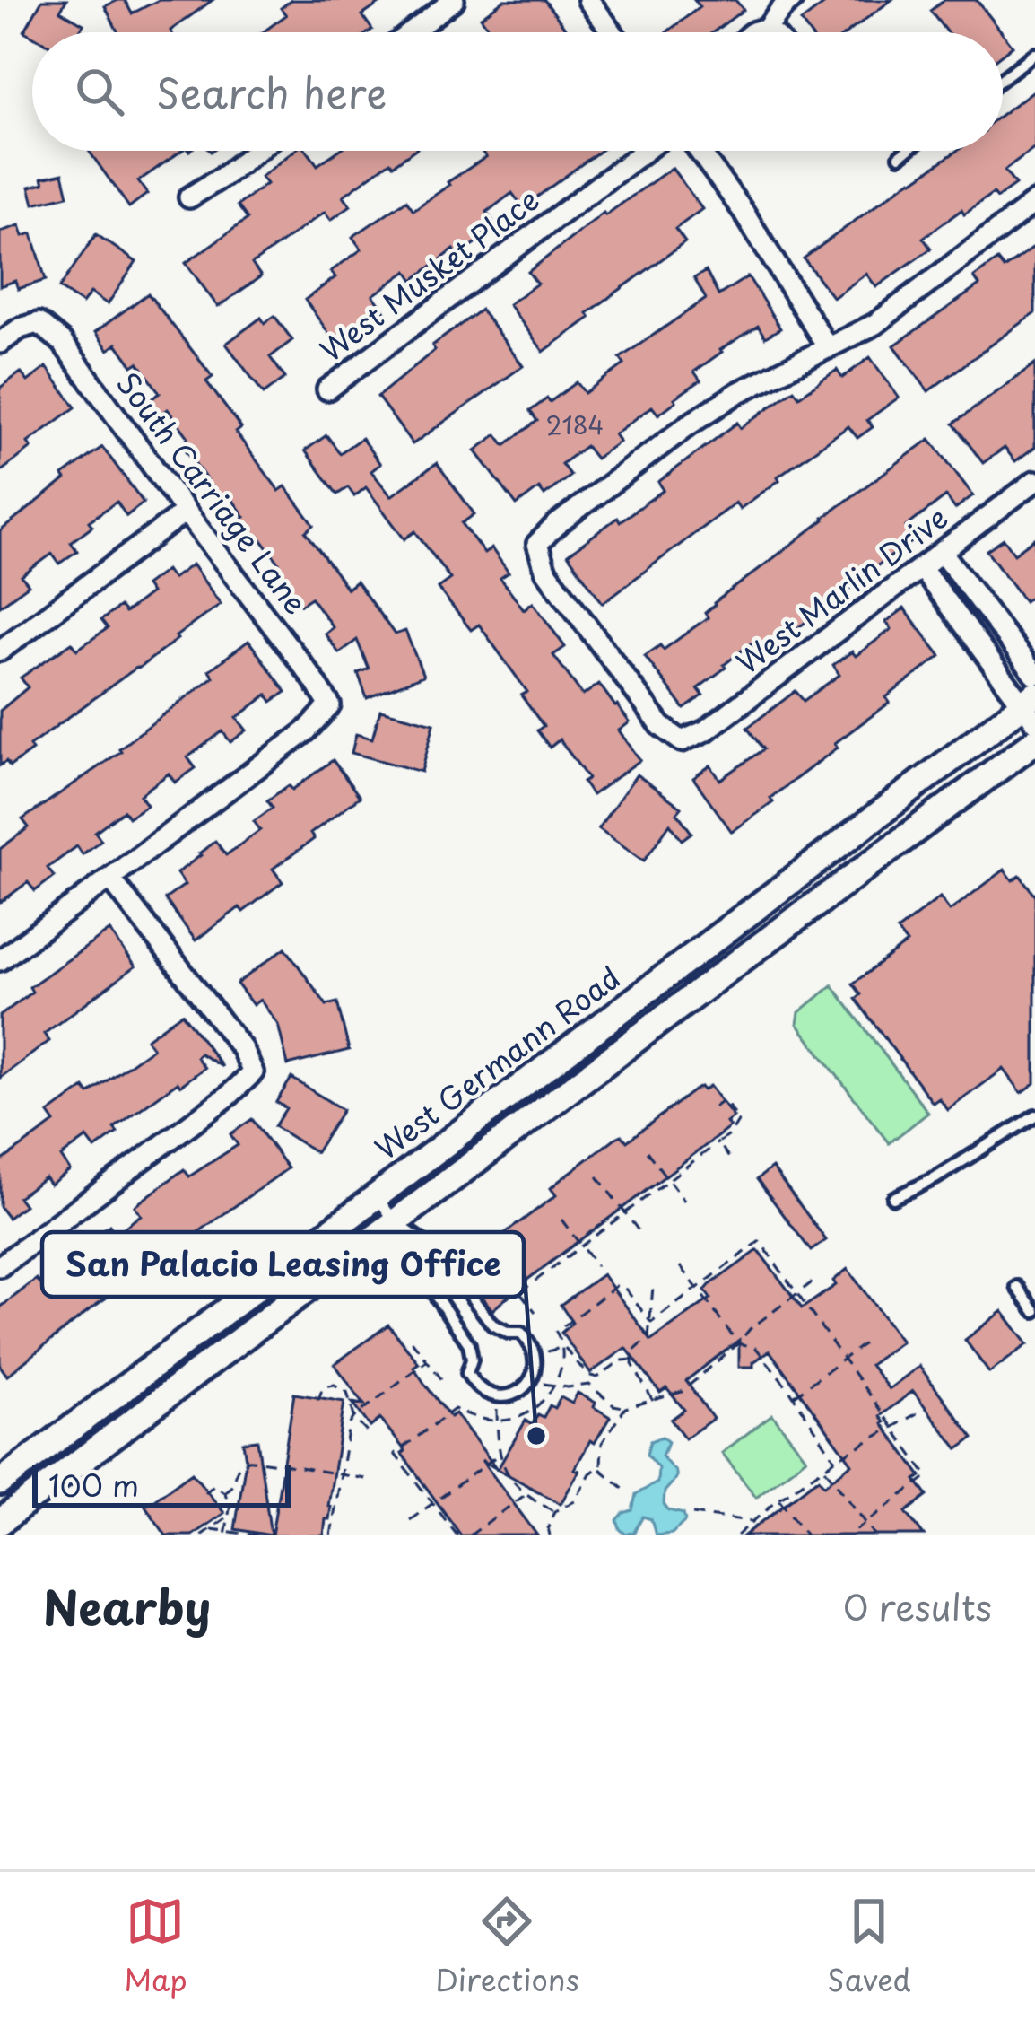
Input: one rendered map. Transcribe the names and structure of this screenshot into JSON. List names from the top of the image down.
{
  "streets": {
    "main road": ["West Germann Road"],
    "street": ["West Musket Place", "South Carriage Lane", "West Marlin Drive"]
  },
  "places": ["San Palacio Leasing Office"],
  "house_numbers": ["2184"],
  "scale_bar": "100 m",
  "page": {
    "search": "Search here",
    "scale": "100 m",
    "heading": ["Nearby", "0 results"],
    "nav": ["Map", "Directions", "Saved"]
  }
}
